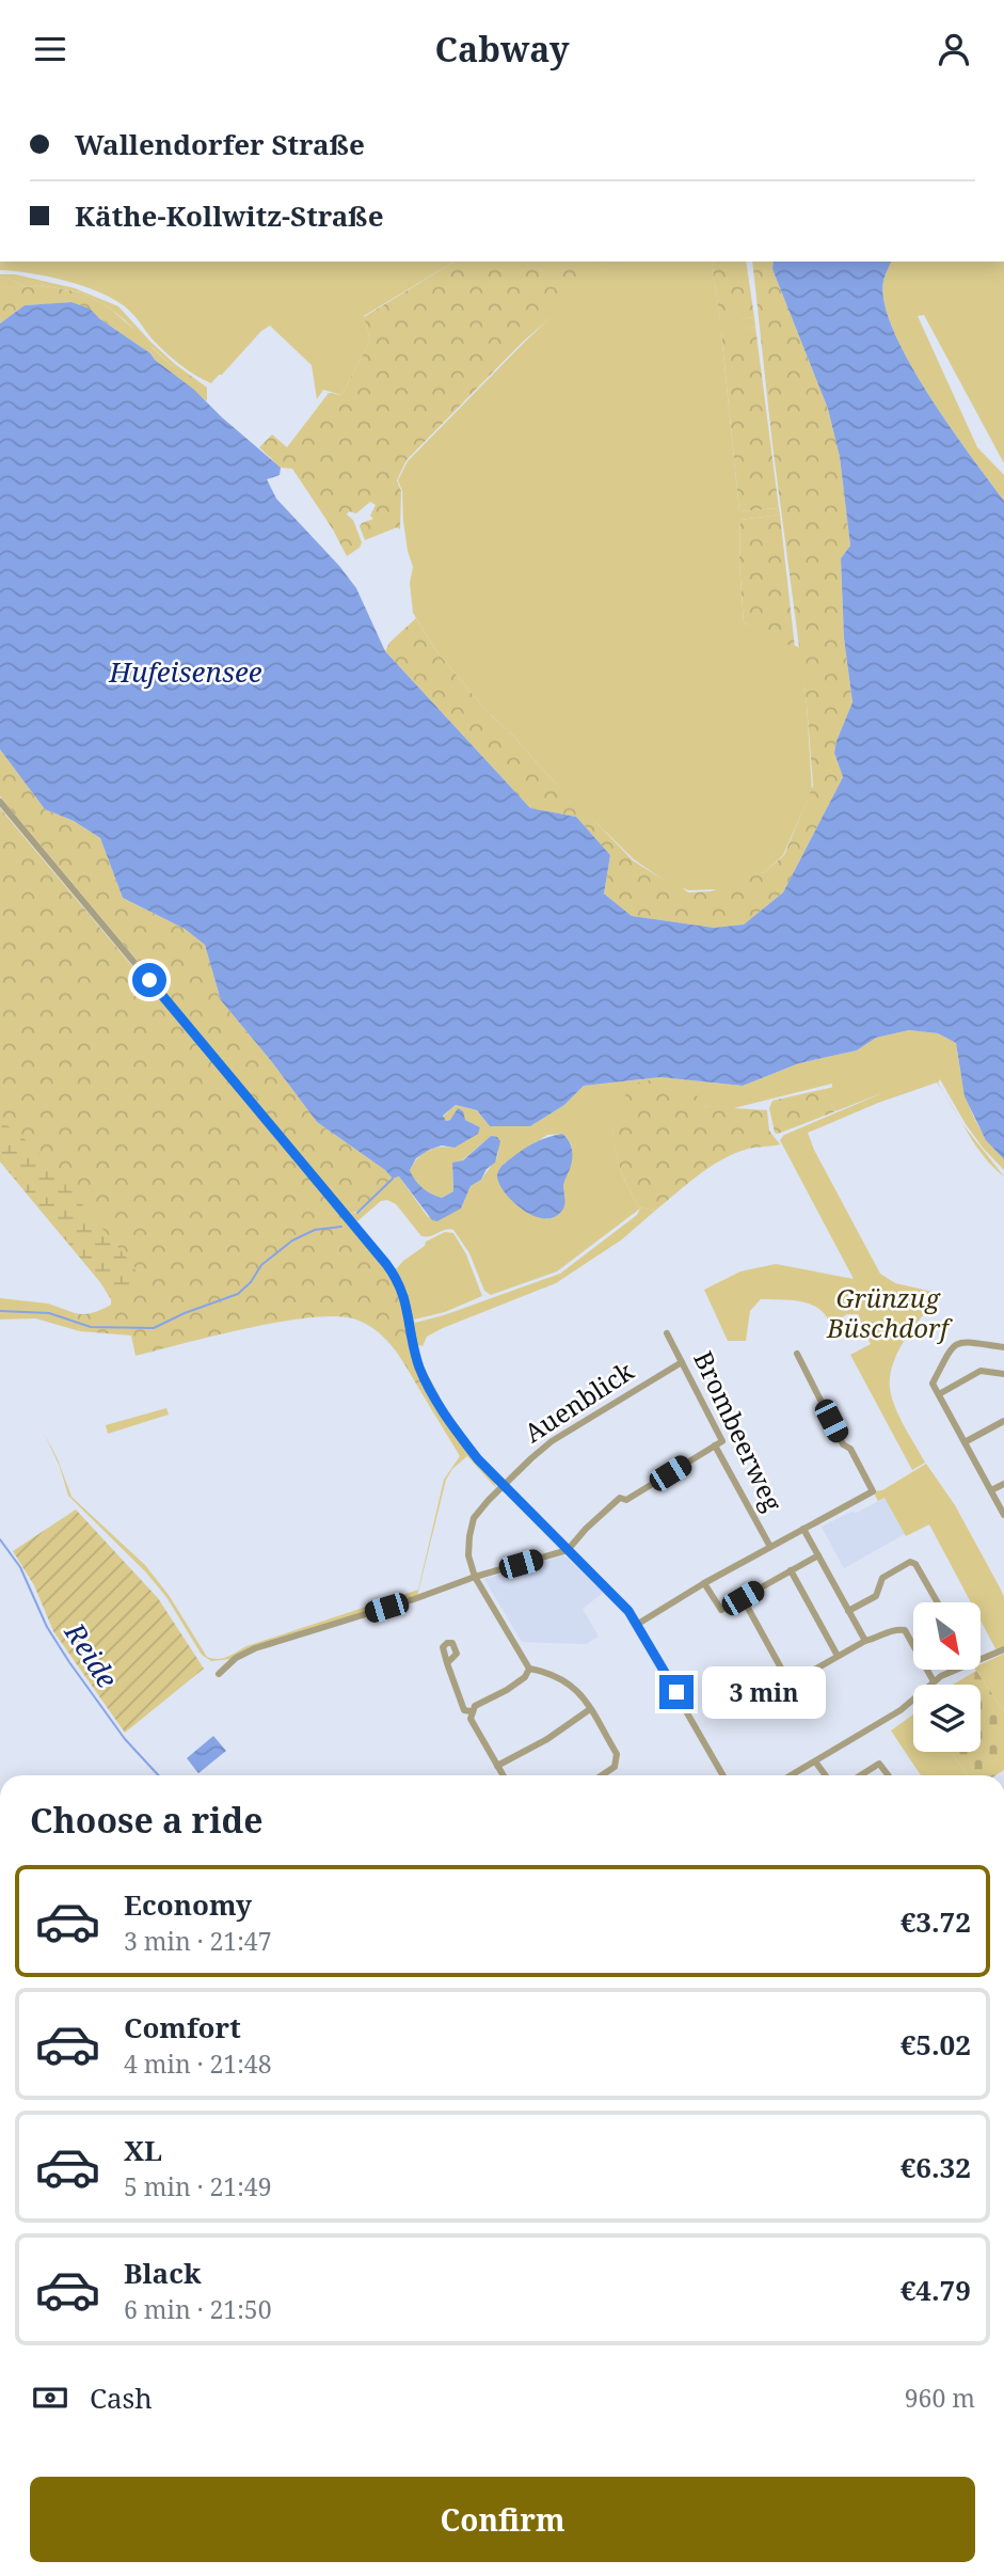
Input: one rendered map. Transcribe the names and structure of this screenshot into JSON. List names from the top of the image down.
{
  "streets": {
    "street": ["Auenblick", "Brombeerweg"]
  },
  "crossings": [
    ["Auenblick", "Brombeerweg"]
  ],
  "water": ["Hufeisensee", "Reide"],
  "parks": ["Grünzug Büschdorf"],
  "north": "bottom right",
  "page": {
    "header": "Cabway",
    "banner": ["Wallendorfer Straße", "Käthe-Kollwitz-Straße"],
    "bubble": "3 min",
    "heading": "Choose a ride",
    "list": [
      {
        "name": "Economy",
        "note": "3 min · 21:47",
        "value": "€3.72"
      },
      {
        "name": "Comfort",
        "note": "4 min · 21:48",
        "value": "€5.02"
      },
      {
        "name": "XL",
        "note": "5 min · 21:49",
        "value": "€6.32"
      },
      {
        "name": "Black",
        "note": "6 min · 21:50",
        "value": "€4.79"
      }
    ],
    "pay": ["Cash", "960 m"],
    "buttons": "Confirm"
  }
}
